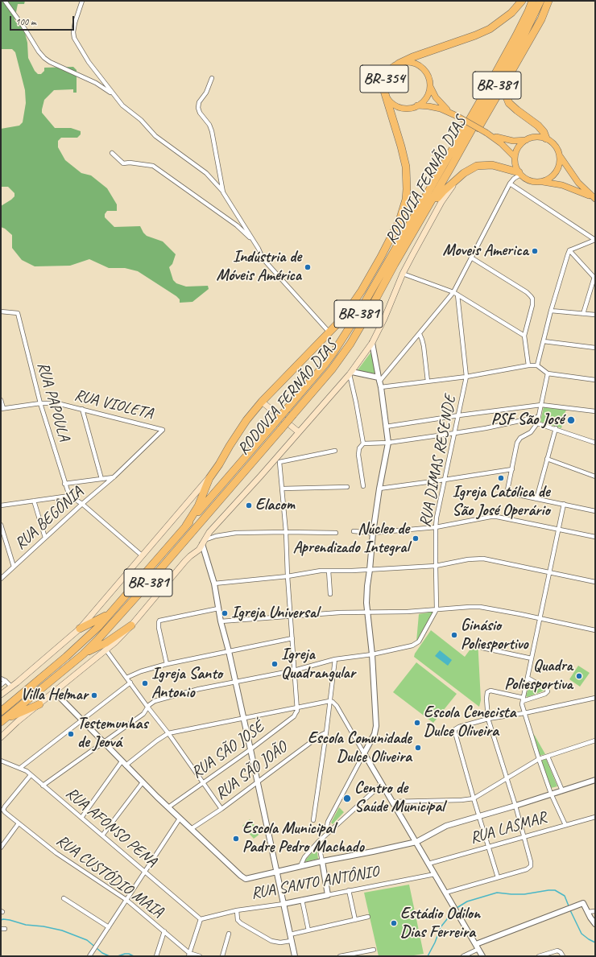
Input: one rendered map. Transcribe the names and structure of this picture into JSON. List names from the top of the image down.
{
  "streets": {
    "highway": ["BR-381", "RODOVIA FERNÃO DIAS"],
    "main road": ["BR-354"],
    "street": [
      "RUA PAPOULA",
      "RUA VIOLETA",
      "RUA DIMAS RESENDE",
      "RUA BEGÔNIA",
      "RUA SÃO JOSÉ",
      "RUA SÃO JOÃO",
      "RUA AFONSO PENA",
      "RUA LASMAR",
      "RUA CUSTÓDIO MAIA",
      "RUA SANTO ANTÔNIO"
    ]
  },
  "crossings": [
    ["RUA PAPOULA", "RUA VIOLETA"],
    ["RUA VIOLETA", "RUA BEGÔNIA"],
    ["RUA AFONSO PENA", "RUA CUSTÓDIO MAIA"],
    ["RUA AFONSO PENA", "RUA SANTO ANTÔNIO"]
  ],
  "places": [
    "Moveis America",
    "Indústria de Móveis América",
    "PSF São José",
    "Igreja Católica de São José Operário",
    "Elacom",
    "Núcleo de Aprendizado Integral",
    "Igreja Universal",
    "Ginásio Poliesportivo",
    "Igreja Quadrangular",
    "Quadra Poliesportiva",
    "Igreja Santo Antonio",
    "Villa Helmar",
    "Escola Cenecista Dulce Oliveira",
    "Testemunhas de Jeová",
    "Escola Comunidade Dulce Oliveira",
    "Centro de Saúde Municipal",
    "Escola Municipal Padre Pedro Machado",
    "Estádio Odilon Dias Ferreira"
  ],
  "scale_bar": "100 m"
}
